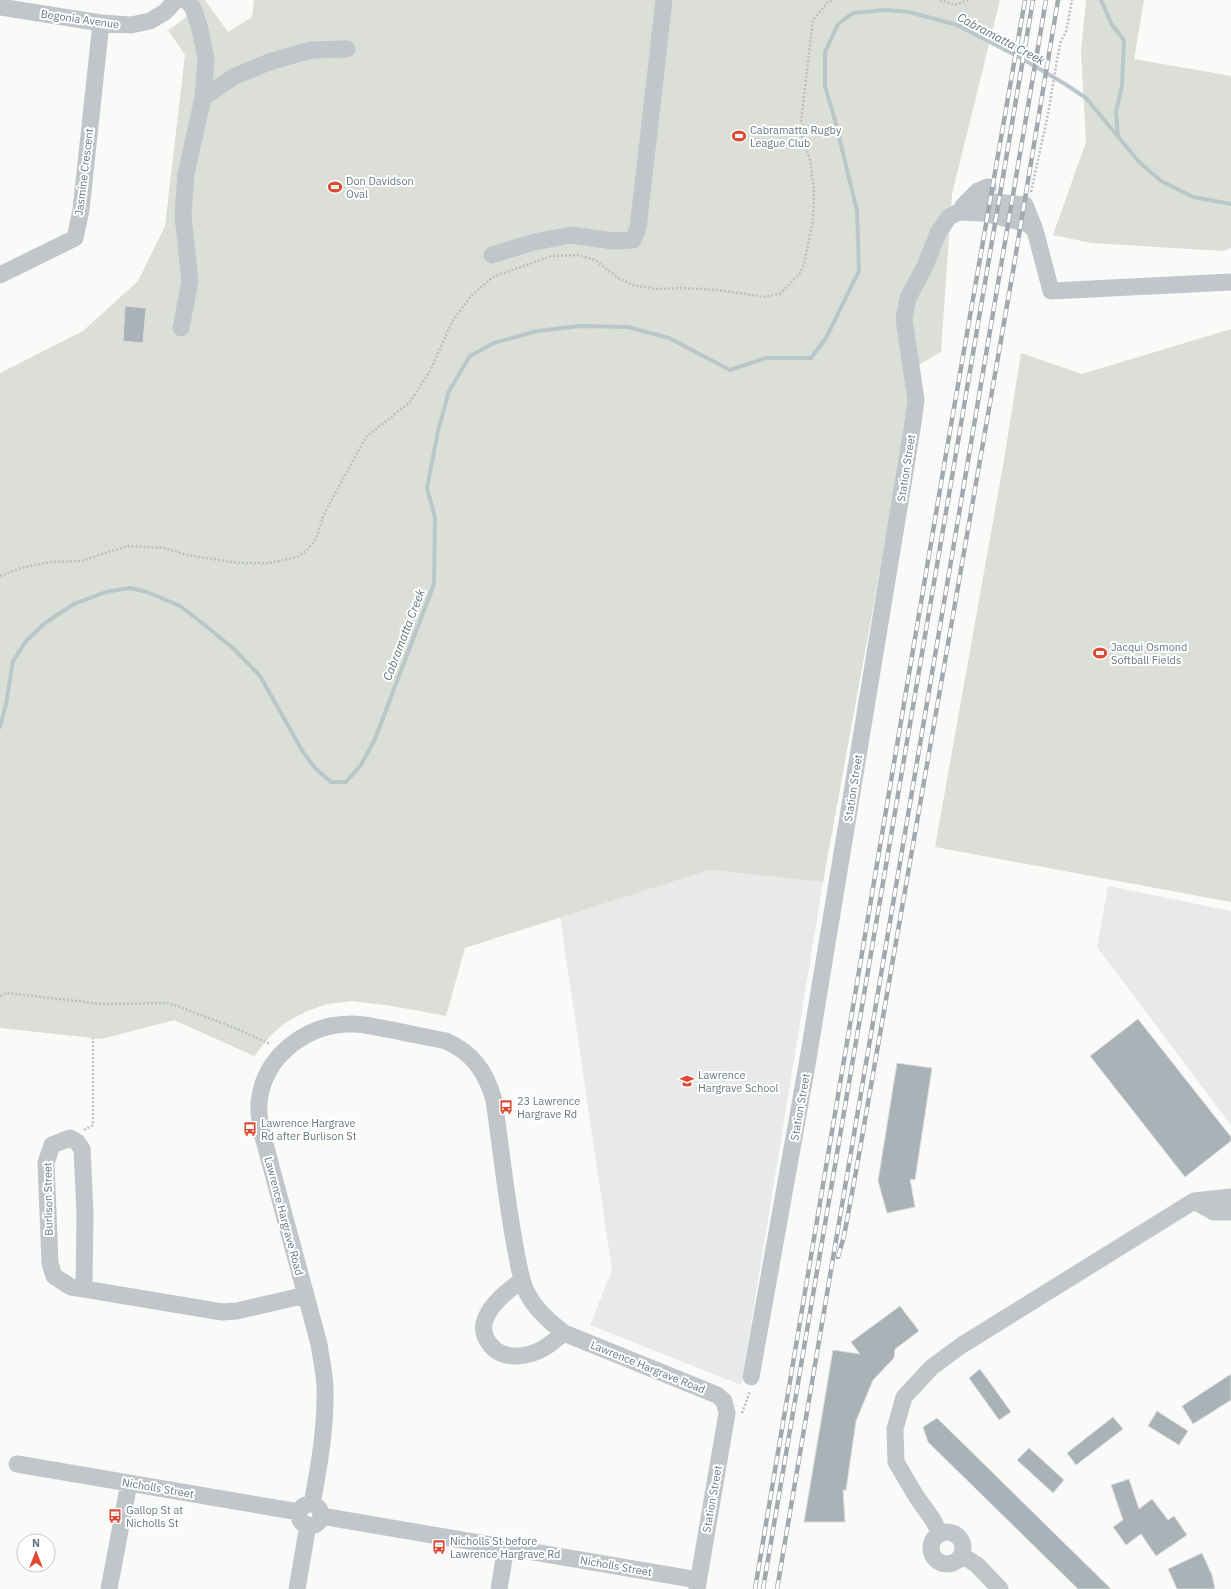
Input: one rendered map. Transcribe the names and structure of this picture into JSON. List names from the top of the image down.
{
  "streets": {
    "street": [
      "Begonia Avenue",
      "Jasmine Crescent",
      "Station Street",
      "Burlison Street",
      "Lawrence Hargrave Road",
      "Nicholls Street"
    ]
  },
  "crossings": [
    ["Begonia Avenue", "Jasmine Crescent"],
    ["Station Street", "Lawrence Hargrave Road"],
    ["Station Street", "Nicholls Street"],
    ["Burlison Street", "Lawrence Hargrave Road"],
    ["Lawrence Hargrave Road", "Nicholls Street"]
  ],
  "water": ["Cabramatta Creek"],
  "places": {
    "sports": ["Cabramatta Rugby League Club", "Don Davidson Oval", "Jacqui Osmond Softball Fields"],
    "school or university": ["Lawrence Hargrave School"],
    "bus stop": [
      "23 Lawrence Hargrave Rd",
      "Lawrence Hargrave Rd after Burlison St",
      "Gallop St at Nicholls St",
      "Nicholls St before Lawrence Hargrave Rd"
    ]
  },
  "north": "top"
}
